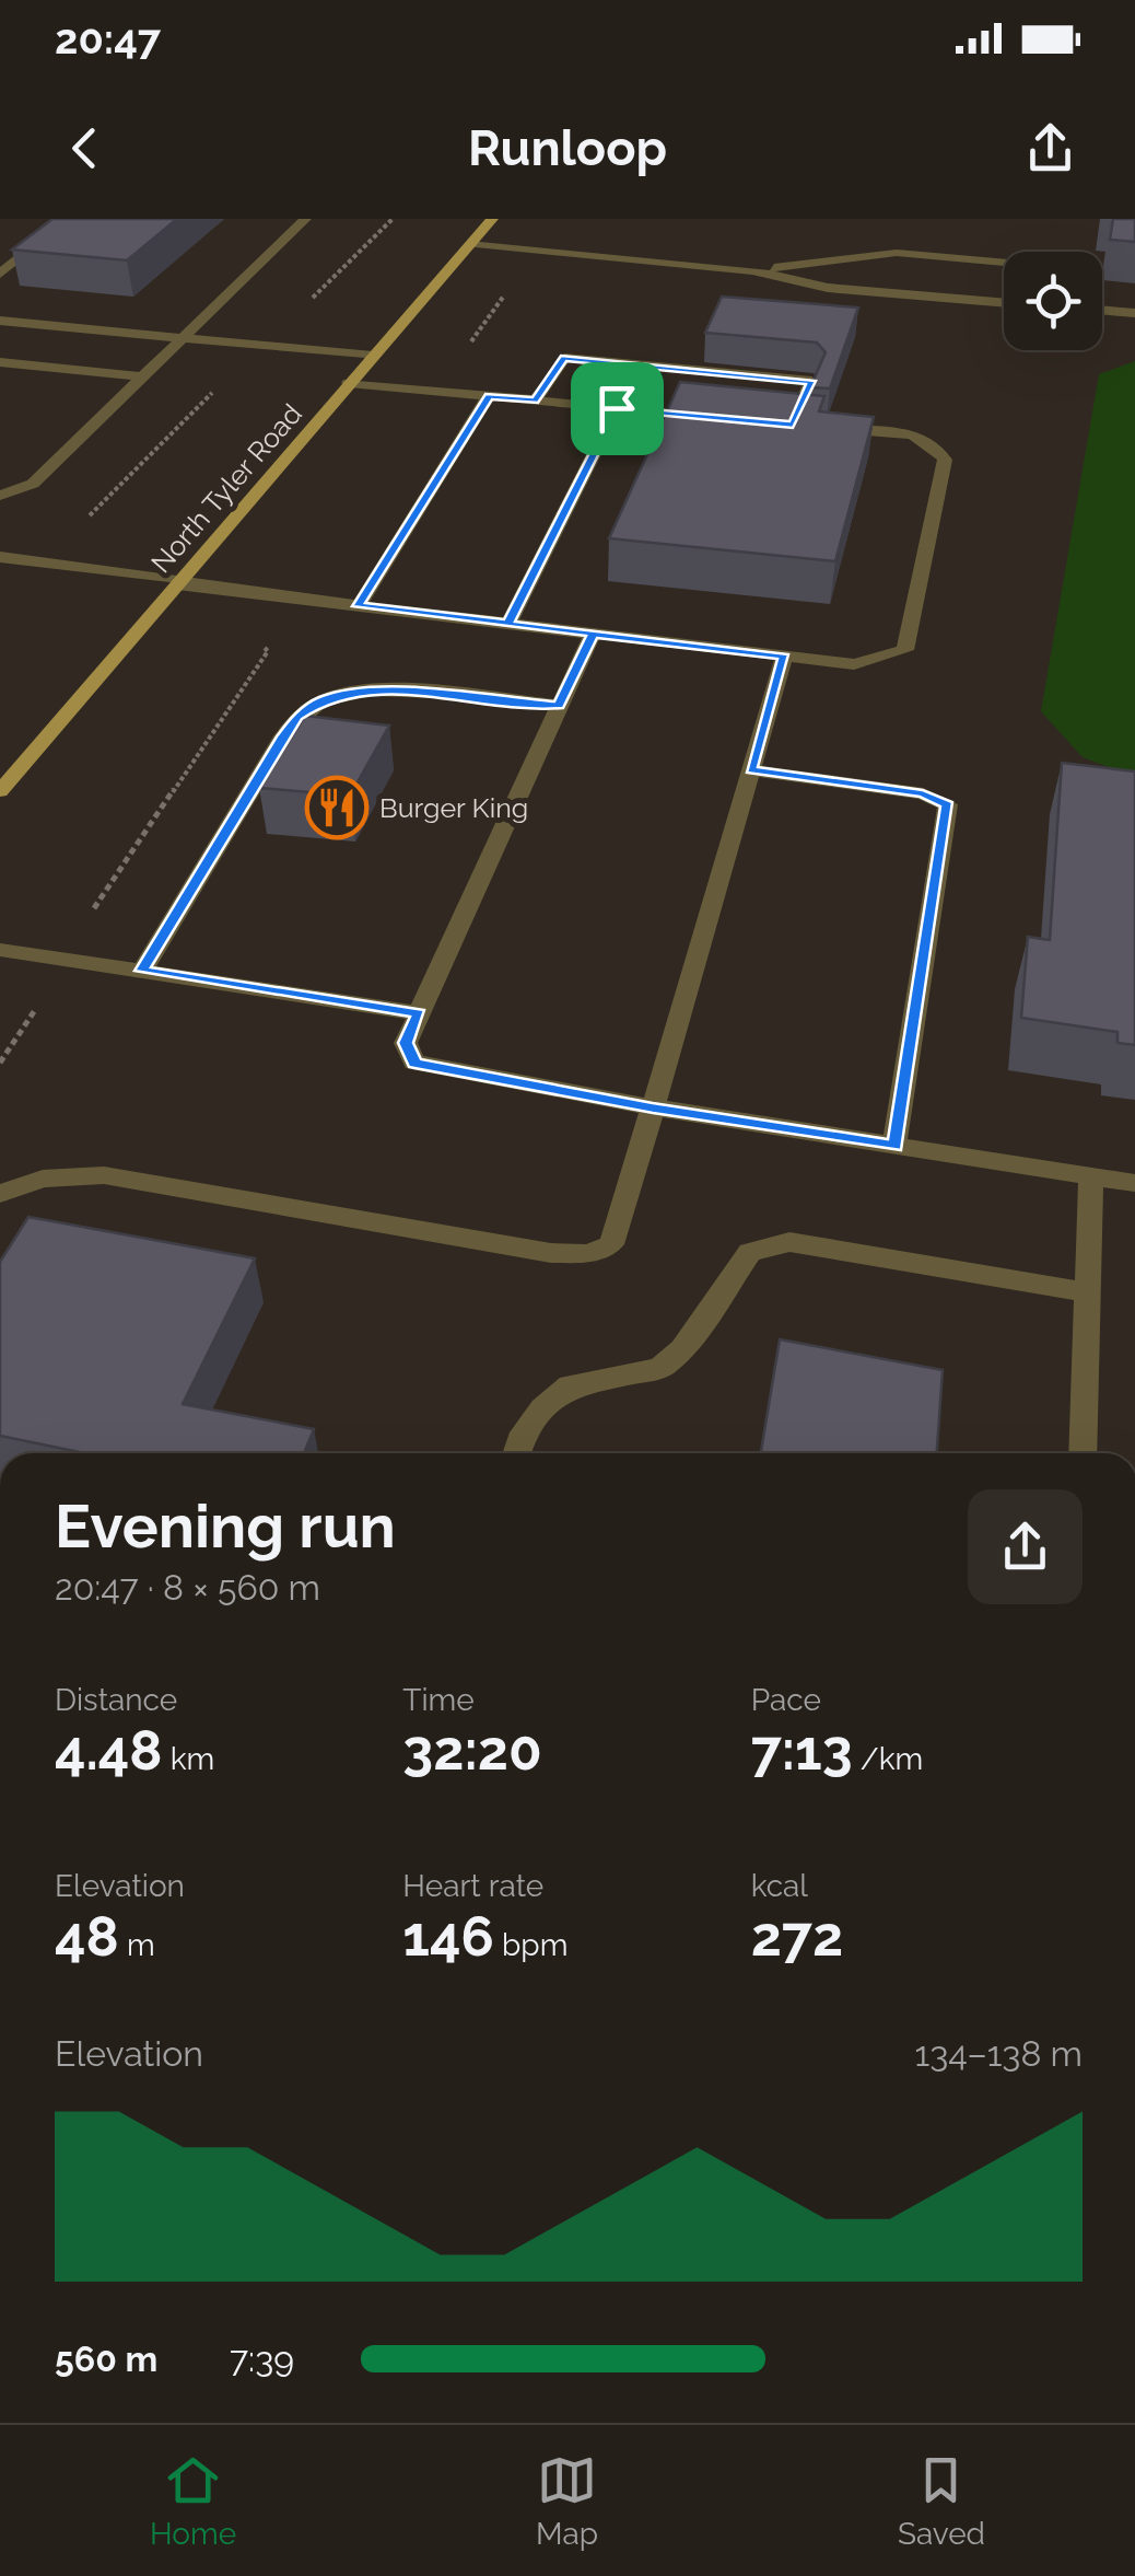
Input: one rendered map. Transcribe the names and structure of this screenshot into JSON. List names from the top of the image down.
{
  "streets": {
    "main road": ["North Tyler Road"]
  },
  "places": {
    "restaurant": ["Burger King"]
  },
  "page": {
    "status": "20:47",
    "header": "Runloop",
    "heading": ["Evening run", "20:47 · 8 × 560 m"],
    "stats": [
      ["Distance", "4.48 km"],
      ["Time", "32:20"],
      ["Pace", "7:13 /km"],
      ["Elevation", "48 m"],
      ["Heart rate", "146 bpm"],
      ["kcal", "272"]
    ],
    "chart": ["Elevation", "134–138 m"],
    "list": [
      {
        "name": "560 m",
        "note": "7:39"
      }
    ],
    "tabs": ["Home", "Map", "Saved"]
  }
}
